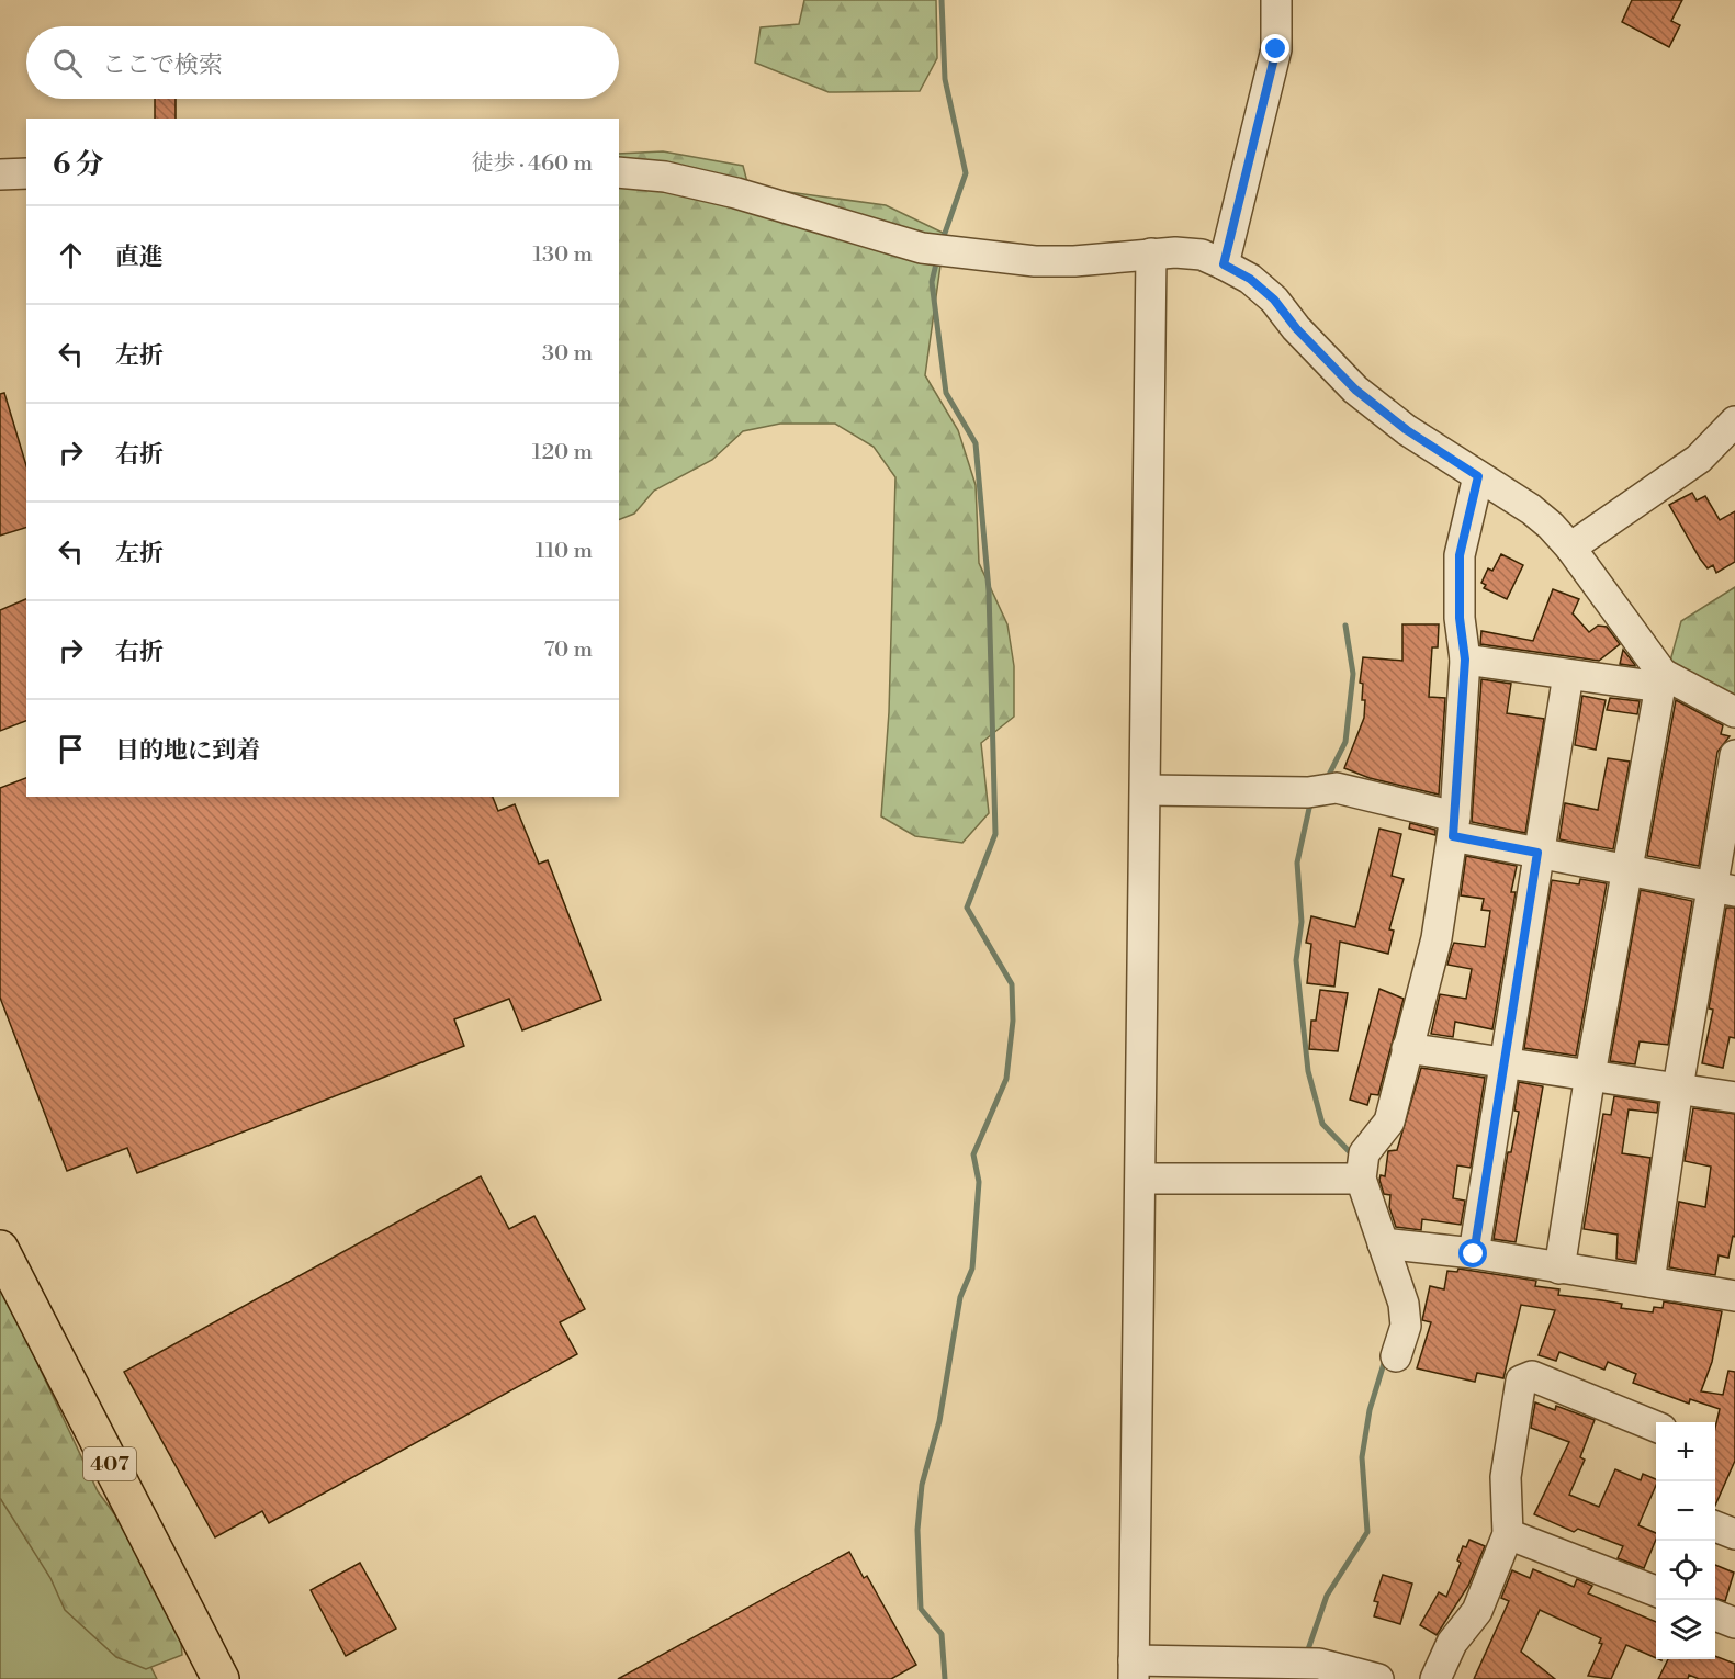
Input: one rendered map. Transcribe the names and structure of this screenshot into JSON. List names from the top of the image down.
{
  "streets": {
    "highway": ["407"]
  },
  "page": {
    "search": "ここで検索",
    "heading": ["6 分", "徒歩 · 460 m"],
    "list": [
      ["直進", "130 m"],
      ["左折", "30 m"],
      ["右折", "120 m"],
      ["左折", "110 m"],
      ["右折", "70 m"],
      "目的地に到着"
    ],
    "map_buttons": ["+", "−"]
  }
}
